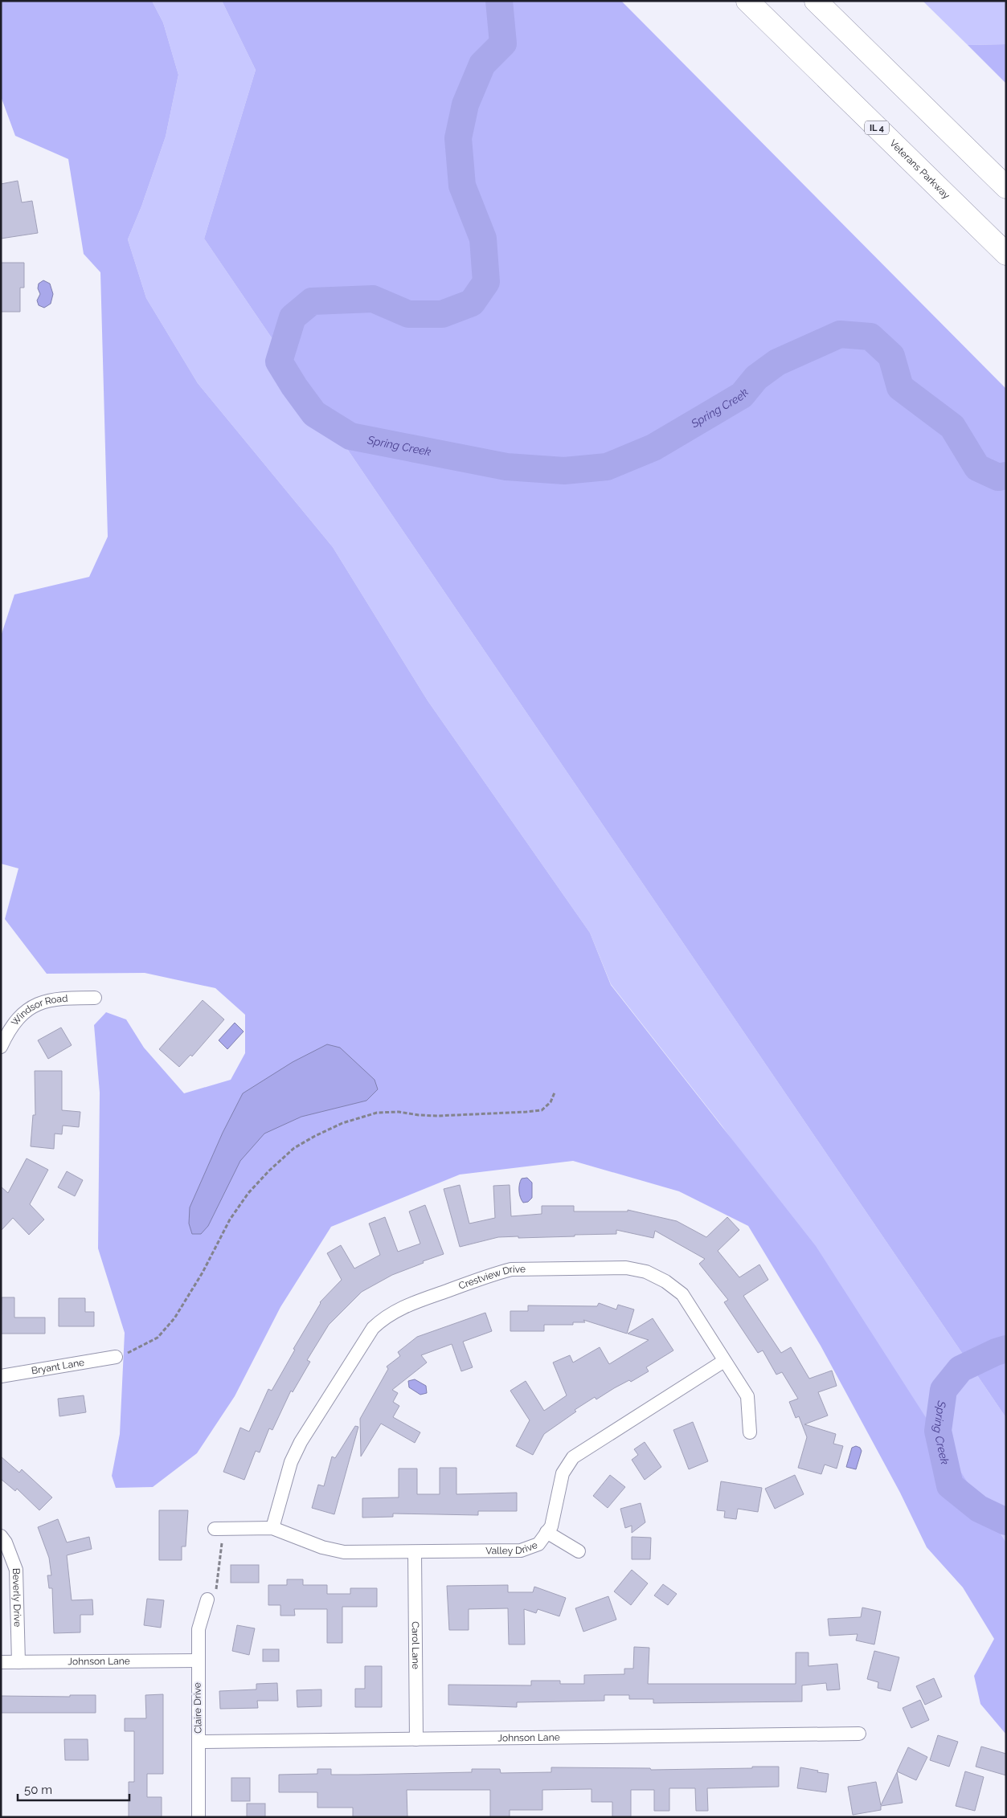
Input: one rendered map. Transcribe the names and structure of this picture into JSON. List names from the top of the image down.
{
  "streets": {
    "highway": ["IL 4", "Veterans Parkway"],
    "street": [
      "Windsor Road",
      "Crestview Drive",
      "Bryant Lane",
      "Valley Drive",
      "Beverly Drive",
      "Carol Lane",
      "Johnson Lane",
      "Claire Drive"
    ]
  },
  "crossings": [
    ["Crestview Drive", "Valley Drive"],
    ["Valley Drive", "Carol Lane"],
    ["Beverly Drive", "Johnson Lane"],
    ["Carol Lane", "Johnson Lane"],
    ["Johnson Lane", "Claire Drive"]
  ],
  "water": ["Spring Creek"],
  "scale_bar": "50 m"
}
